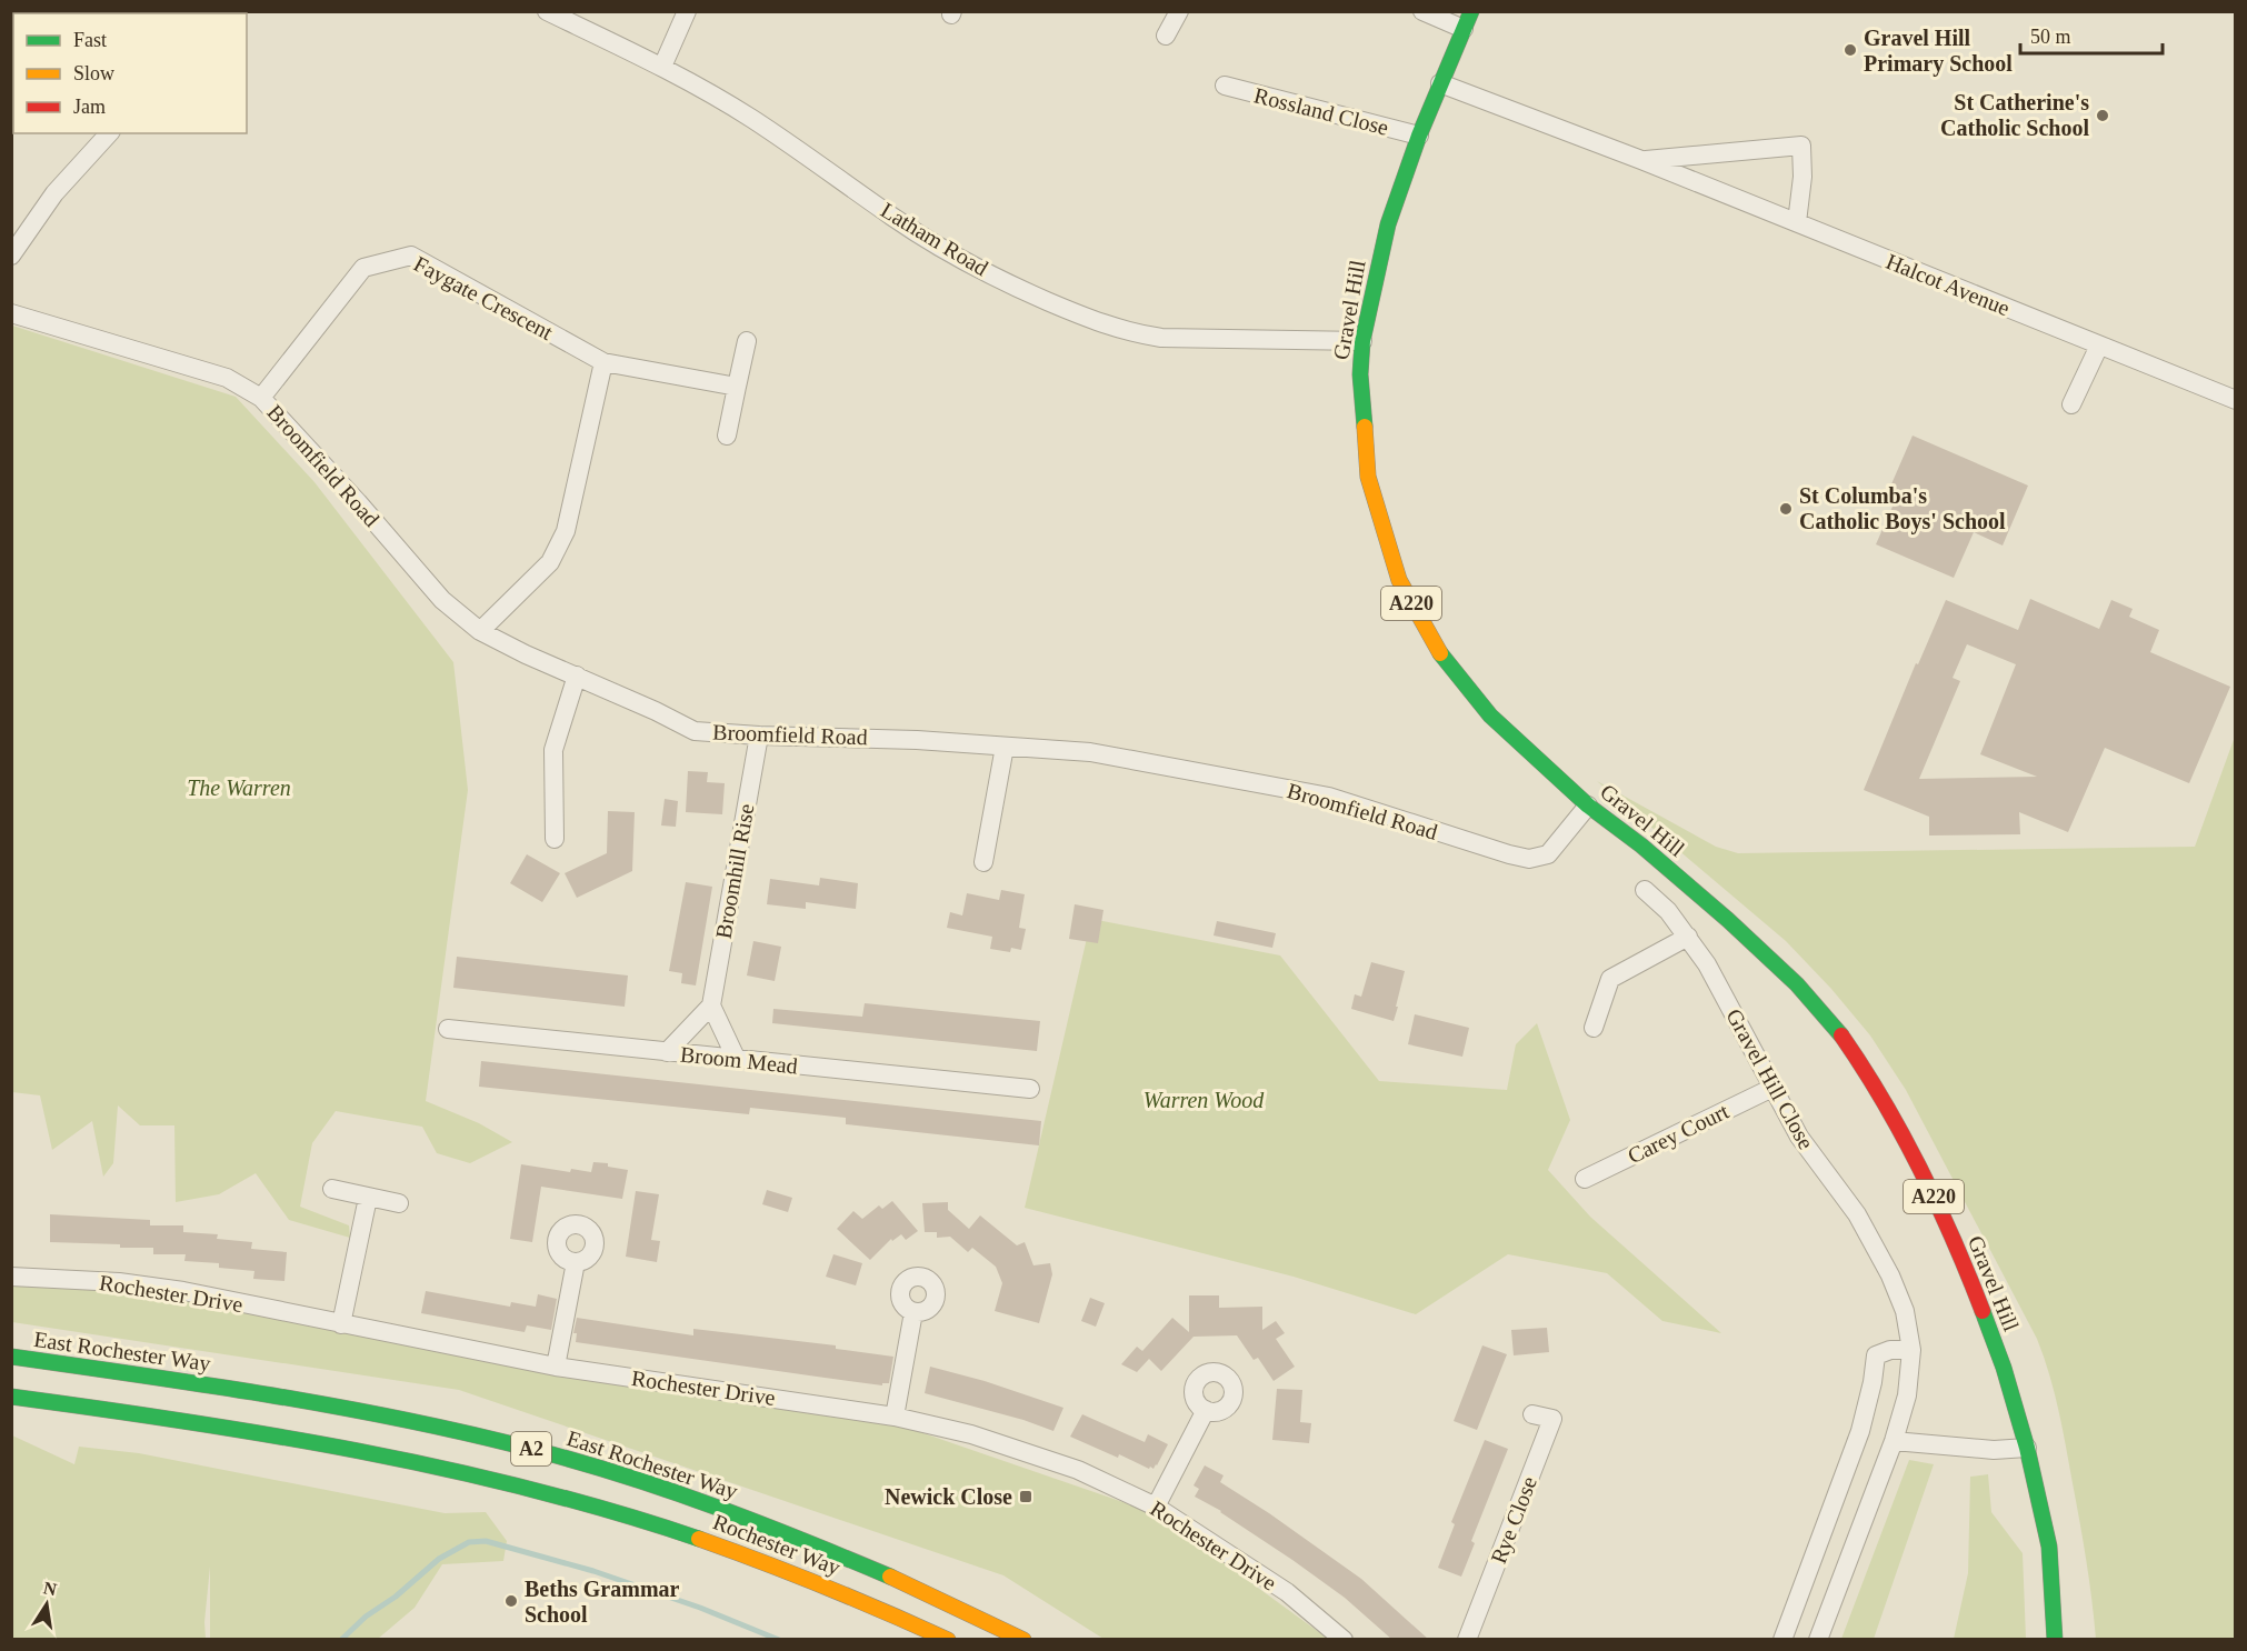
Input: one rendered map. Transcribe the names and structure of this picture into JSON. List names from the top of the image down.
{
  "streets": {
    "main road": [
      "Gravel Hill",
      "A220",
      "East Rochester Way",
      "A2",
      "Rochester Way"
    ],
    "street": [
      "Rossland Close",
      "Latham Road",
      "Halcot Avenue",
      "Faygate Crescent",
      "Broomfield Road",
      "Broomhill Rise",
      "Broom Mead",
      "Gravel Hill Close",
      "Carey Court",
      "Rochester Drive",
      "Rye Close"
    ]
  },
  "crossings": [
    ["Rossland Close", "Gravel Hill"],
    ["Latham Road", "Gravel Hill"],
    ["Halcot Avenue", "Gravel Hill"],
    ["Faygate Crescent", "Broomfield Road"],
    ["Gravel Hill", "Broomfield Road"],
    ["Broomfield Road", "Broomhill Rise"],
    ["Gravel Hill Close", "Carey Court"],
    ["A2", "Rochester Way"]
  ],
  "parks": ["The Warren", "Warren Wood"],
  "places": {
    "other": [
      "Gravel Hill Primary School",
      "St Catherine's Catholic School",
      "St Columba's Catholic Boys' School",
      "Beths Grammar School"
    ],
    "transit": ["Newick Close"]
  },
  "legend": ["Fast", "Slow", "Jam"],
  "scale_bar": "50 m",
  "north": "top"
}
